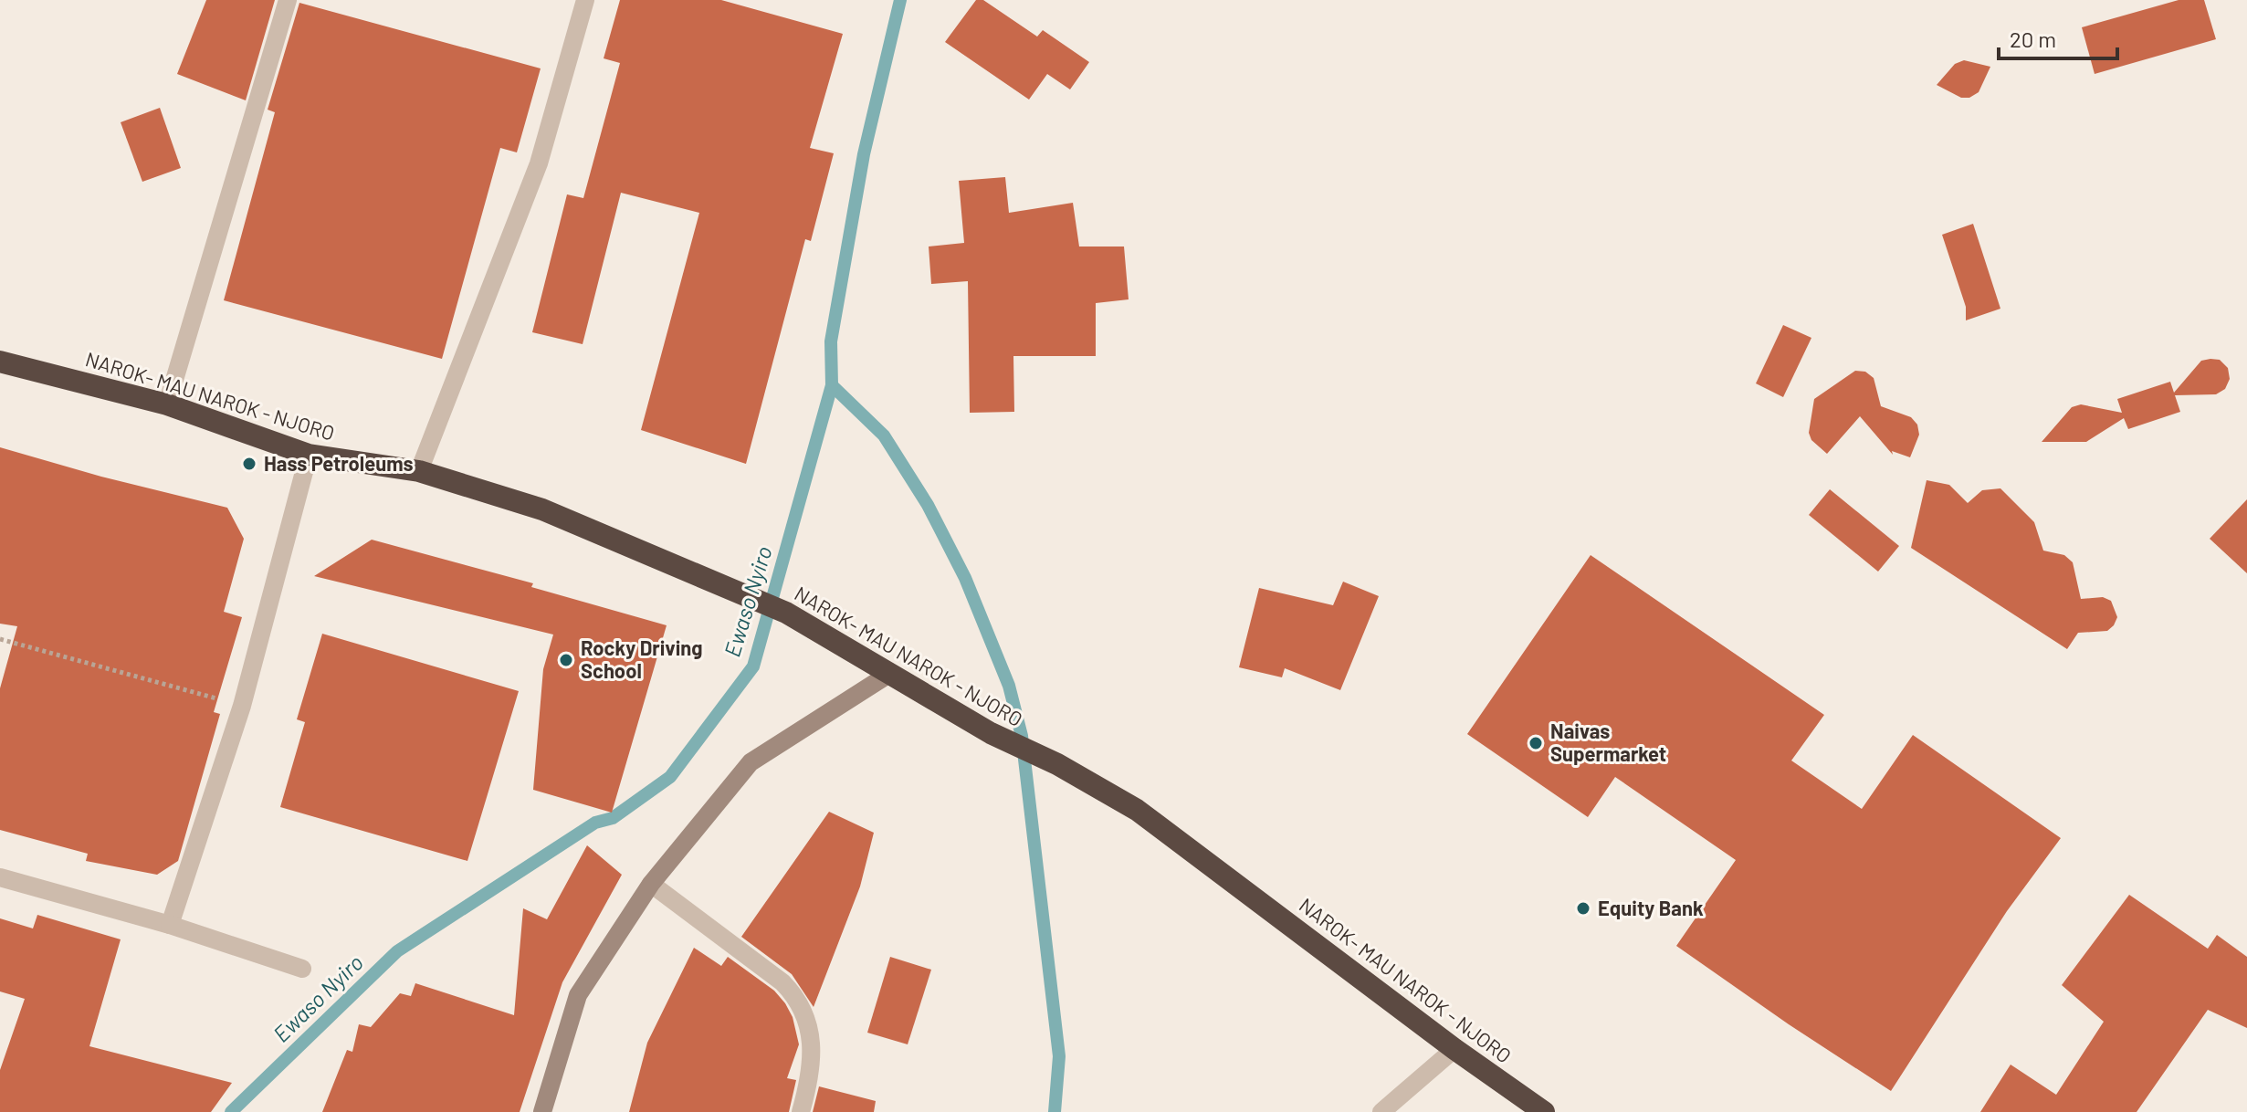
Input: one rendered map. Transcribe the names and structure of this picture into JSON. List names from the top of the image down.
{
  "streets": {
    "highway": ["NAROK- MAU NAROK - NJORO"]
  },
  "water": ["Ewaso Nyiro"],
  "places": [
    "Hass Petroleums",
    "Rocky Driving School",
    "Naivas Supermarket",
    "Equity Bank"
  ],
  "scale_bar": "20 m"
}
